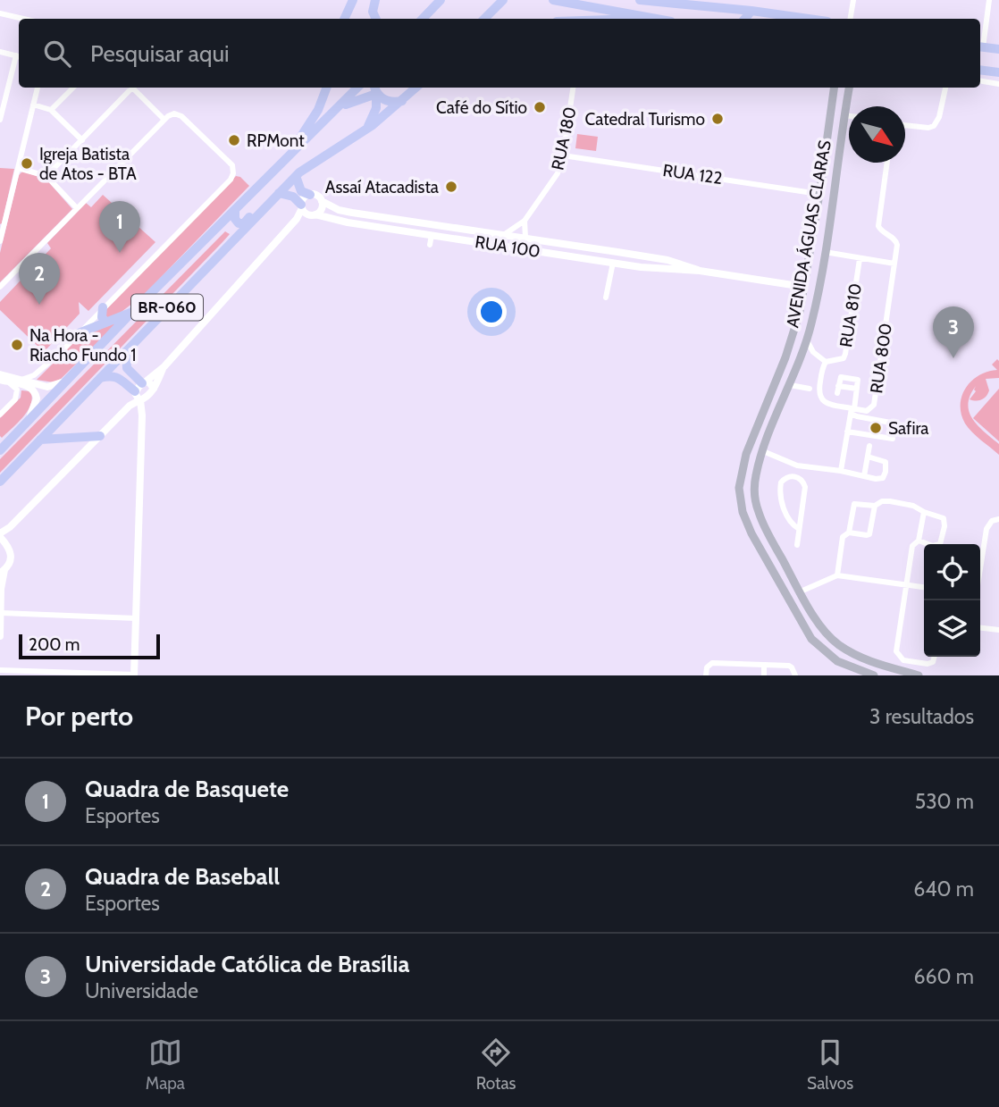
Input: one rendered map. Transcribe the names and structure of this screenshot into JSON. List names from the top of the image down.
{
  "streets": {
    "highway": ["BR-060"],
    "main road": ["AVENIDA ÁGUAS CLARAS"],
    "street": [
      "RUA 180",
      "RUA 122",
      "RUA 100",
      "RUA 810",
      "RUA 800"
    ]
  },
  "crossings": [
    ["RUA 180", "RUA 122"],
    ["RUA 180", "RUA 100"],
    ["RUA 122", "AVENIDA ÁGUAS CLARAS"],
    ["AVENIDA ÁGUAS CLARAS", "RUA 100"],
    ["RUA 810", "RUA 800"]
  ],
  "places": [
    "Café do Sítio",
    "Catedral Turismo",
    "RPMont",
    "Igreja Batista de Atos - BTA",
    "Assaí Atacadista",
    "Na Hora - Riacho Fundo 1",
    "Safira"
  ],
  "scale_bar": "200 m",
  "north": "bottom right",
  "page": {
    "search": "Pesquisar aqui",
    "pins": ["1", "2", "3"],
    "scale": "200 m",
    "heading": ["Por perto", "3 resultados"],
    "list": [
      {
        "mark": "1",
        "name": "Quadra de Basquete",
        "note": "Esportes",
        "value": "530 m"
      },
      {
        "mark": "2",
        "name": "Quadra de Baseball",
        "note": "Esportes",
        "value": "640 m"
      },
      {
        "mark": "3",
        "name": "Universidade Católica de Brasília",
        "note": "Universidade",
        "value": "660 m"
      }
    ],
    "nav": ["Mapa", "Rotas", "Salvos"]
  }
}
